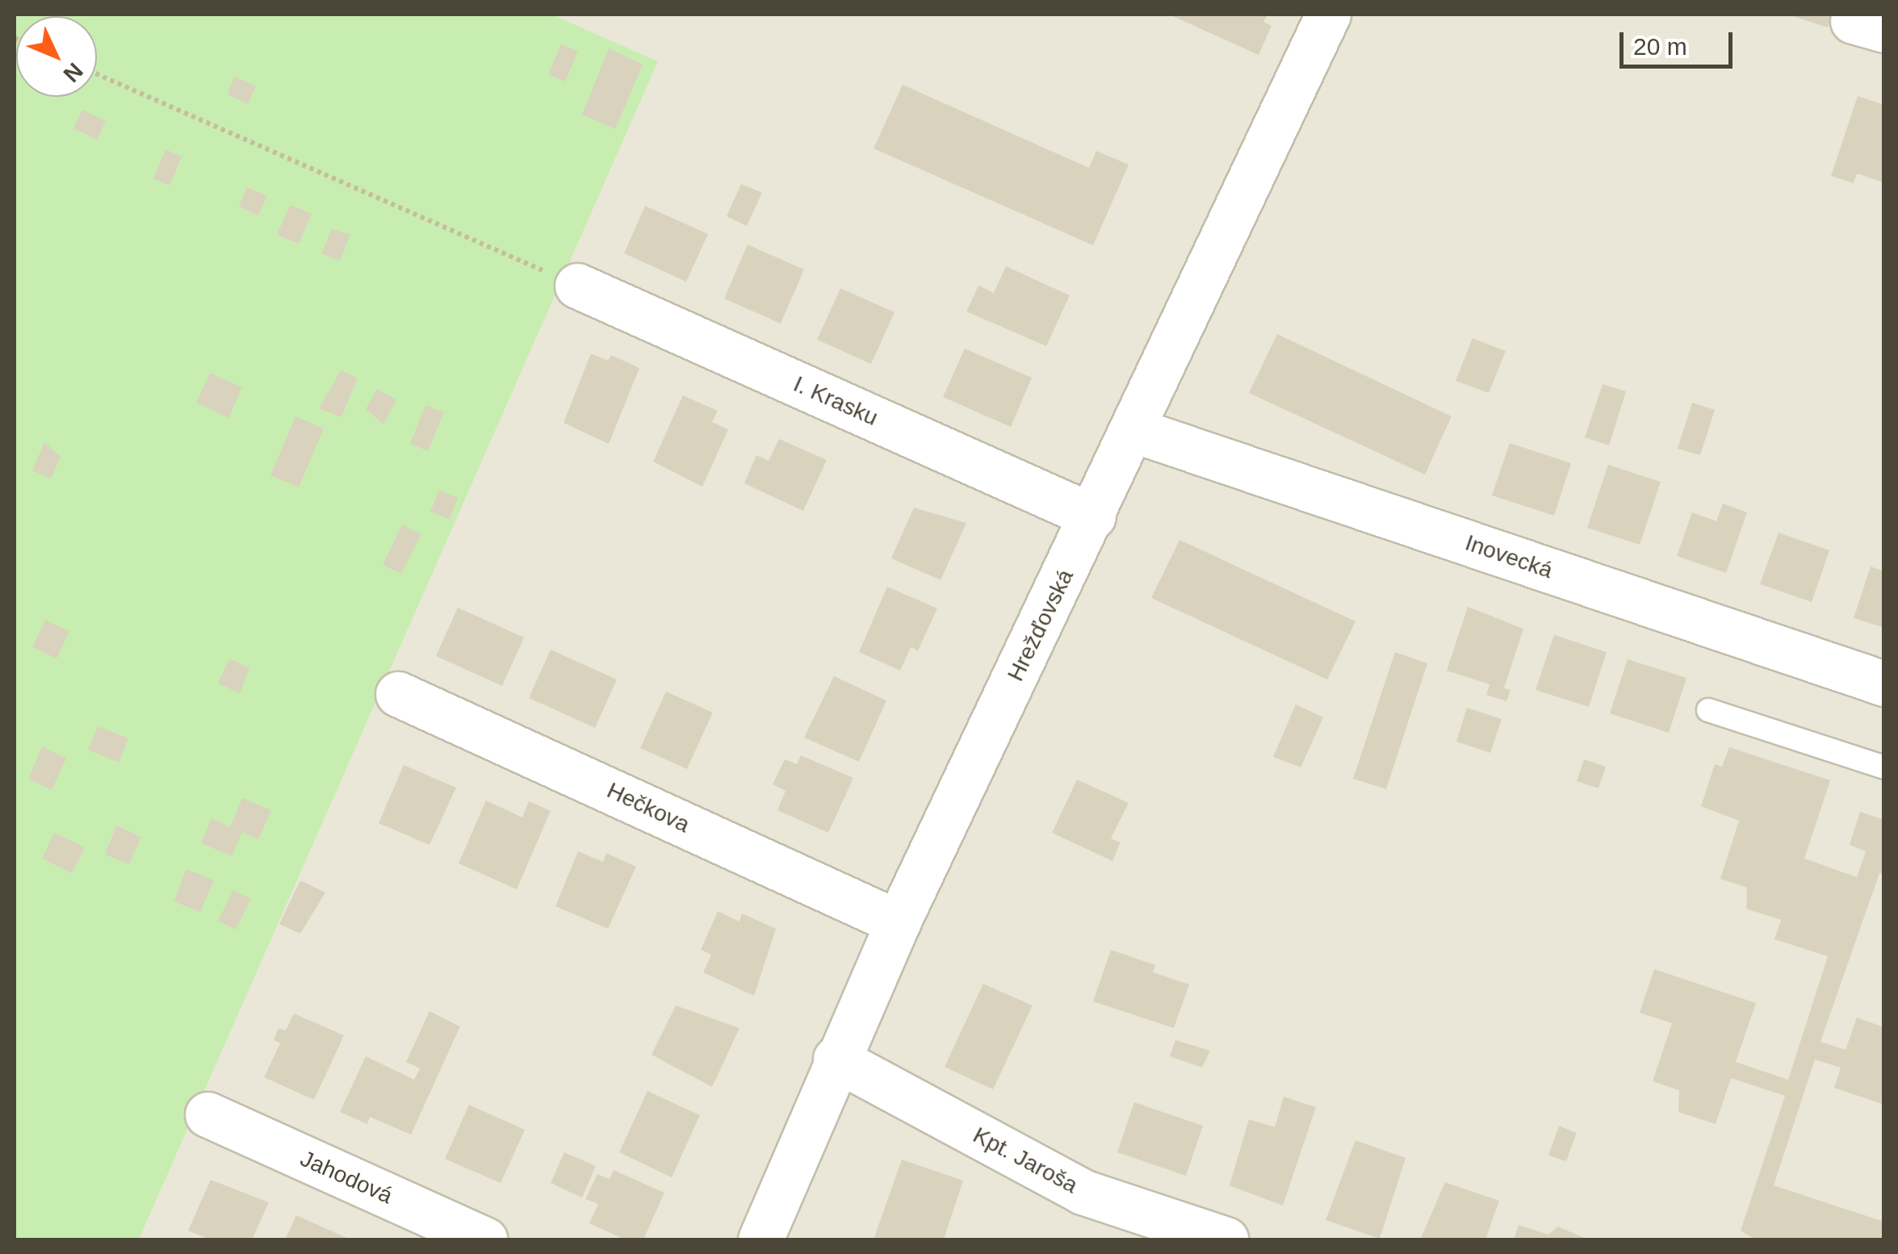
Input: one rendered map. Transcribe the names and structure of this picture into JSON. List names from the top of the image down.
{
  "streets": {
    "street": [
      "I. Krasku",
      "Inovecká",
      "Hrežďovská",
      "Hečkova",
      "Kpt. Jaroša",
      "Jahodová"
    ]
  },
  "crossings": [
    ["I. Krasku", "Hrežďovská"],
    ["Inovecká", "Hrežďovská"],
    ["Hrežďovská", "Hečkova"],
    ["Hrežďovská", "Kpt. Jaroša"]
  ],
  "scale_bar": "20 m",
  "north": "bottom right"
}
